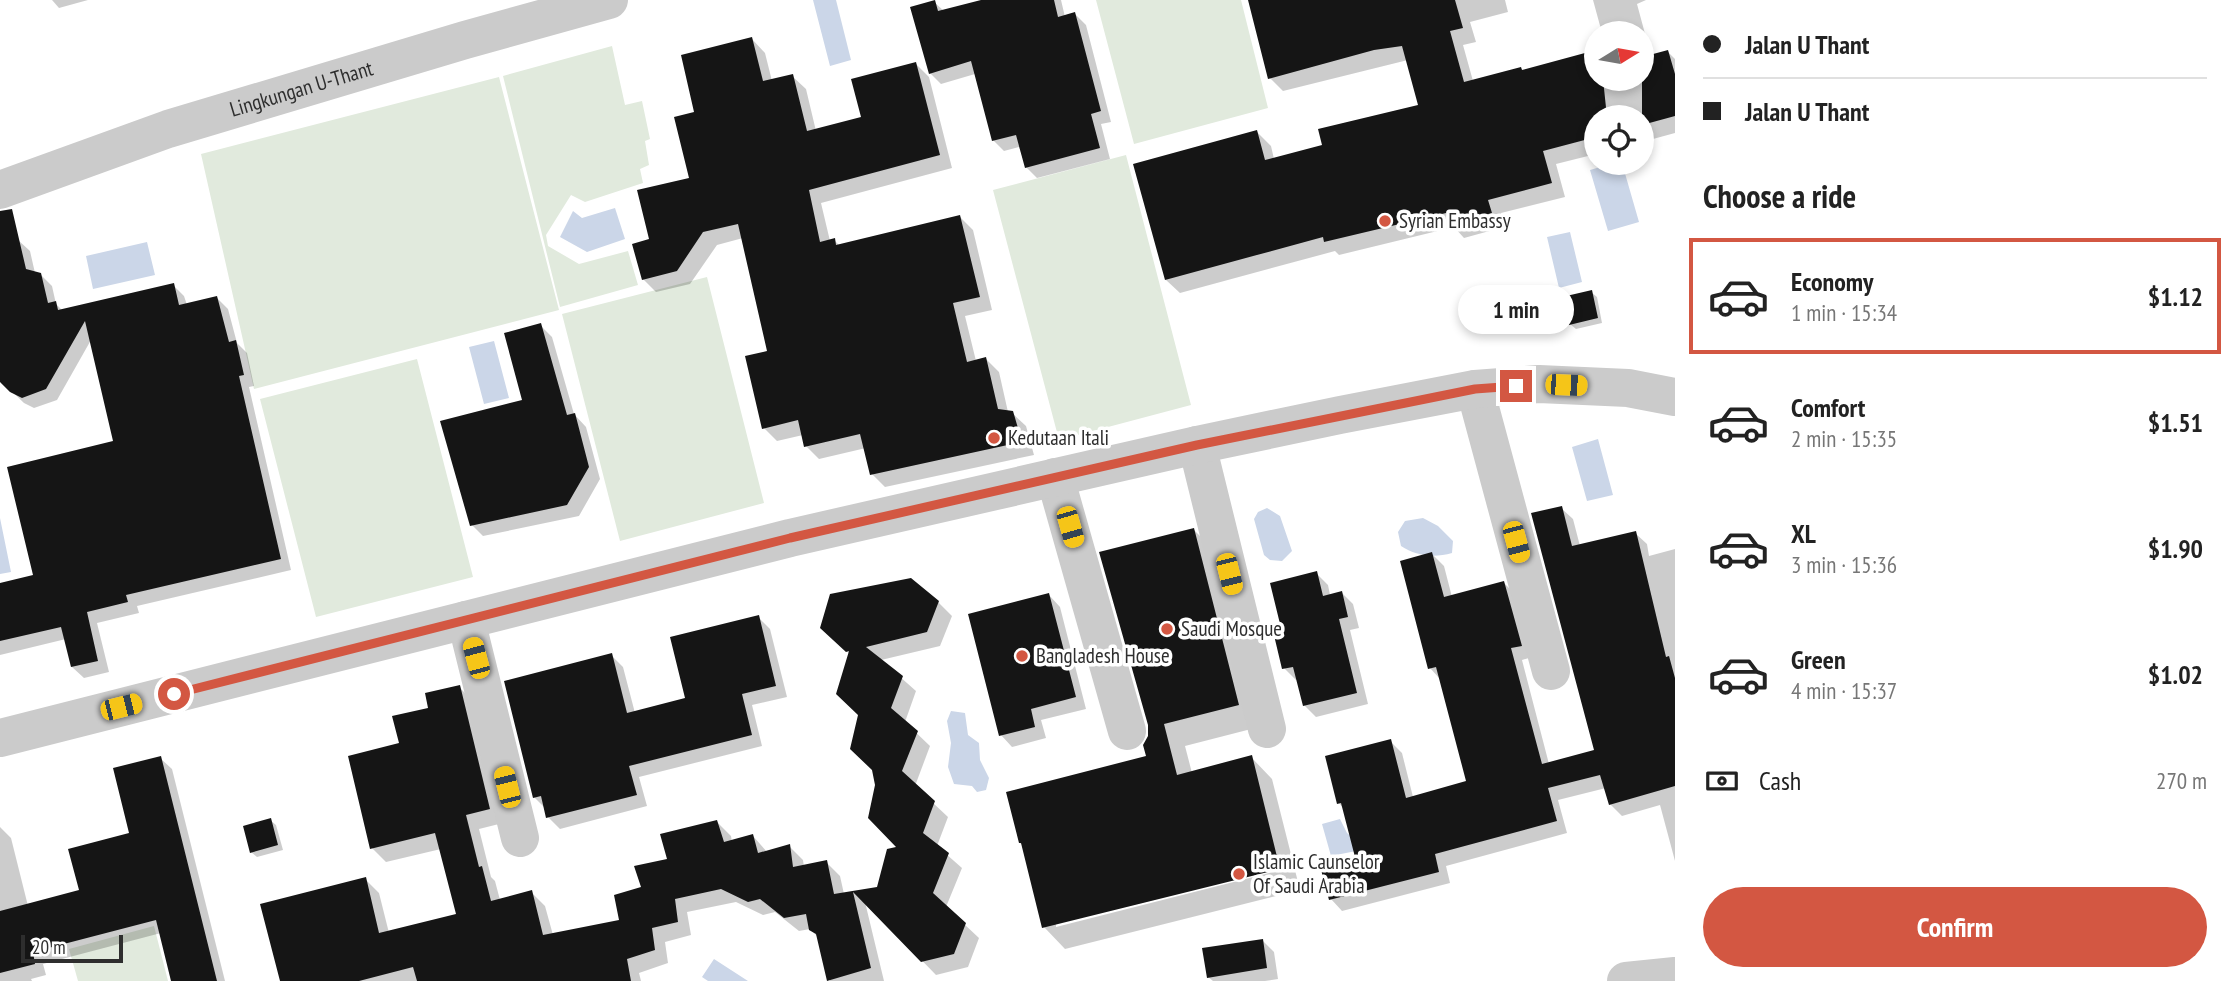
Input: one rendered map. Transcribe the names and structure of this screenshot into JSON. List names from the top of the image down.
{
  "streets": {
    "street": ["Lingkungan U-Thant"]
  },
  "places": [
    "Syrian Embassy",
    "Kedutaan Itali",
    "Saudi Mosque",
    "Bangladesh House",
    "Islamic Caunselor Of Saudi Arabia"
  ],
  "scale_bar": "20 m",
  "north": "right",
  "page": {
    "banner": ["Jalan U Thant", "Jalan U Thant"],
    "heading": "Choose a ride",
    "list": [
      {
        "name": "Economy",
        "note": "1 min · 15:34",
        "value": "$1.12"
      },
      {
        "name": "Comfort",
        "note": "2 min · 15:35",
        "value": "$1.51"
      },
      {
        "name": "XL",
        "note": "3 min · 15:36",
        "value": "$1.90"
      },
      {
        "name": "Green",
        "note": "4 min · 15:37",
        "value": "$1.02"
      }
    ],
    "bubble": "1 min",
    "pay": ["Cash", "270 m"],
    "buttons": "Confirm",
    "scale": "20 m"
  }
}
